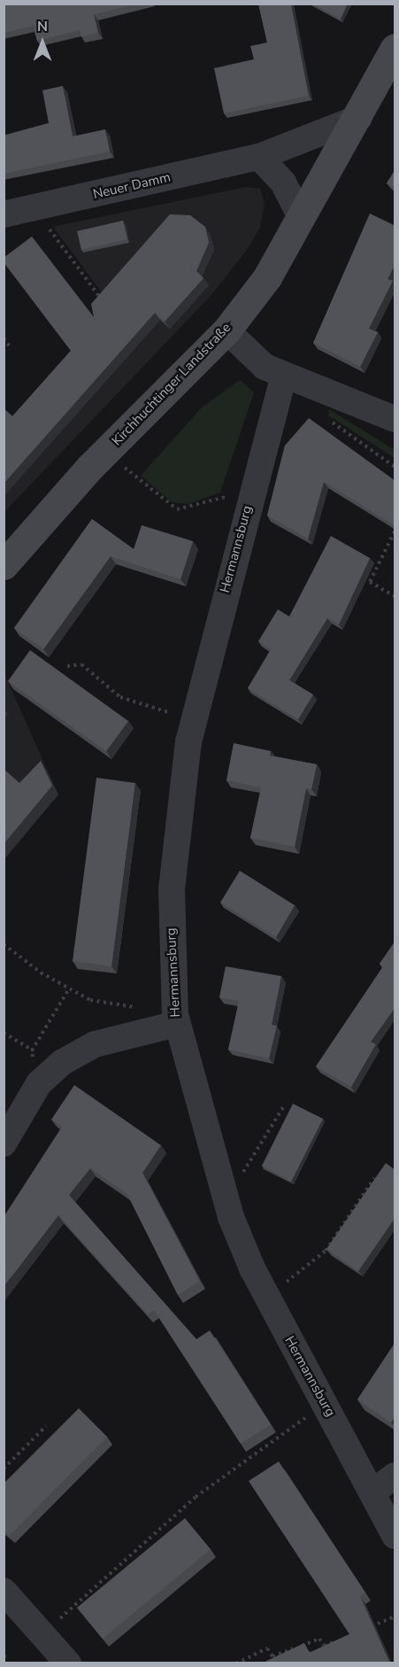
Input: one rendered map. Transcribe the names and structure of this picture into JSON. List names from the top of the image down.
{
  "streets": {
    "main road": ["Kirchhuchtinger Landstraße"],
    "street": ["Neuer Damm", "Hermannsburg"]
  },
  "crossings": [
    ["Neuer Damm", "Kirchhuchtinger Landstraße"]
  ],
  "north": "top"
}
